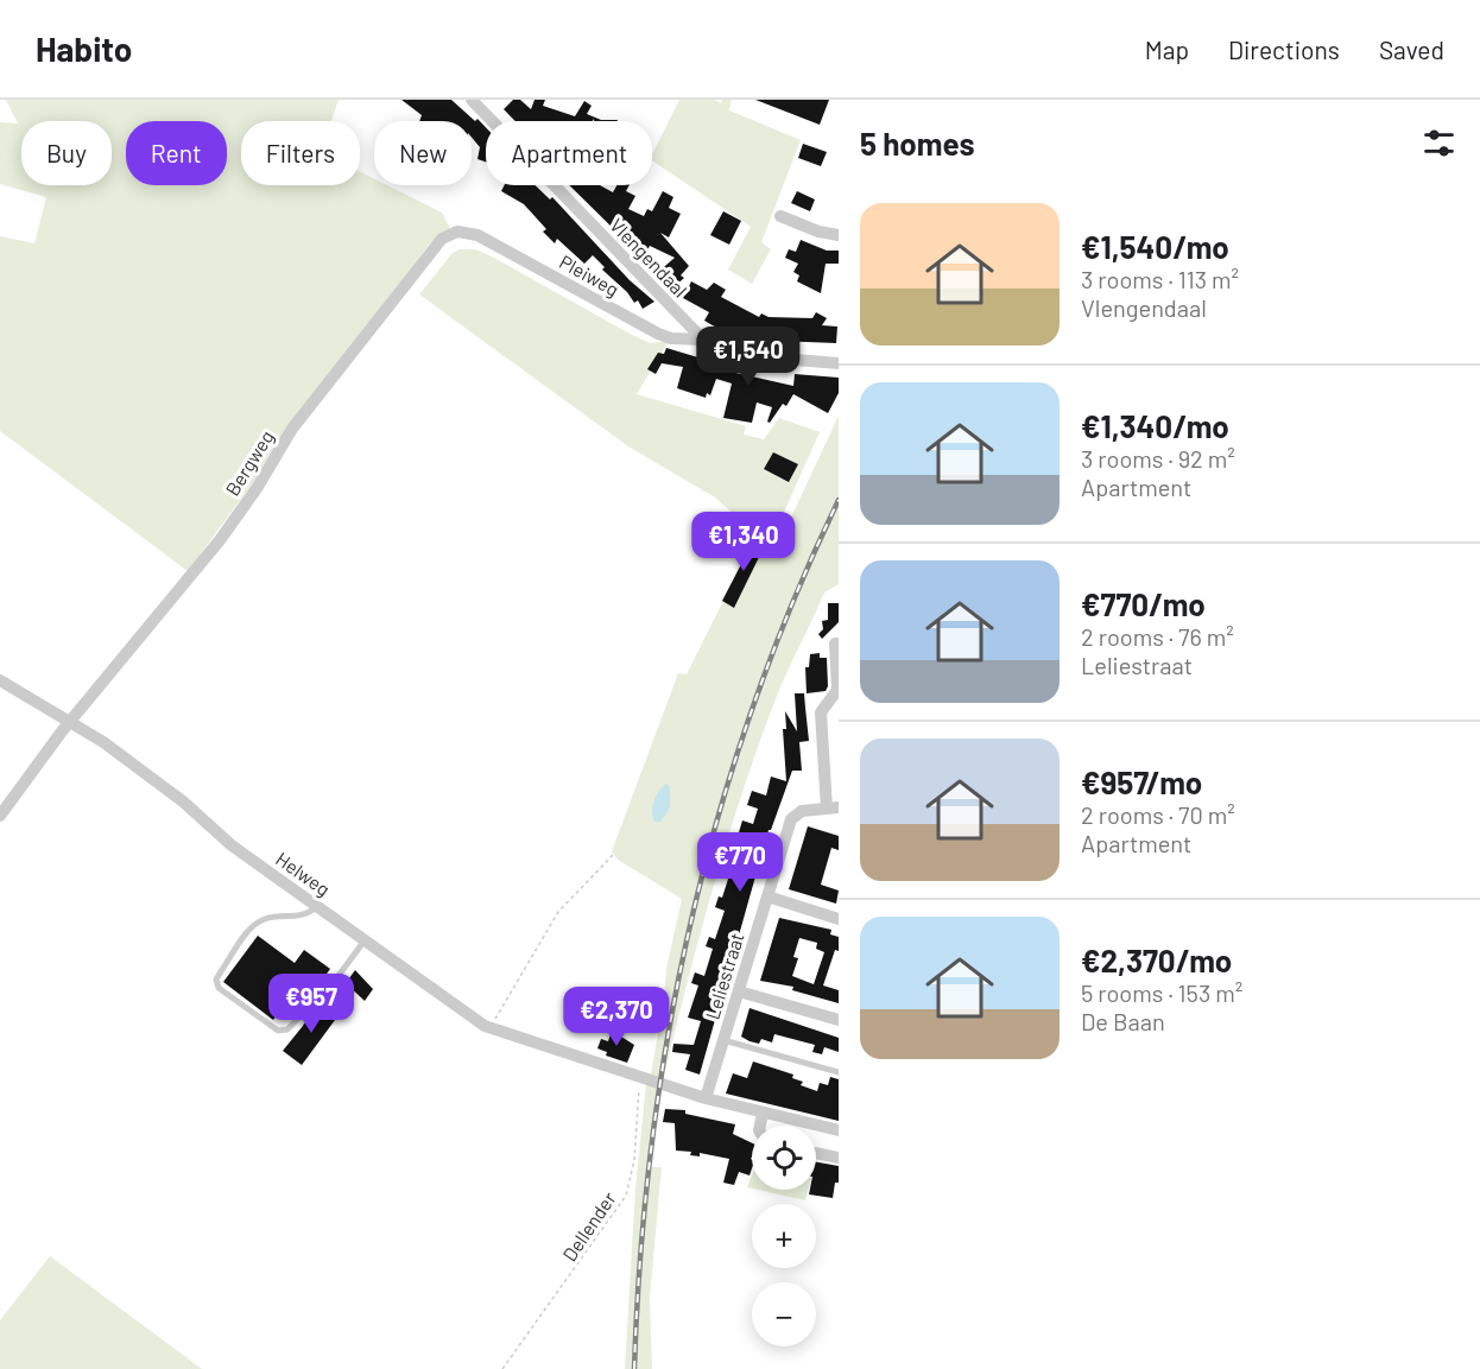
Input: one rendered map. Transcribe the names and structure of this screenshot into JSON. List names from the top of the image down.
{
  "streets": {
    "street": [
      "Vlengendaal",
      "Pleiweg",
      "Bergweg",
      "Helweg",
      "Leliestraat"
    ],
    "path": ["Dellender"]
  },
  "crossings": [
    ["Vlengendaal", "Pleiweg"],
    ["Pleiweg", "Bergweg"],
    ["Bergweg", "Helweg"],
    ["Helweg", "Leliestraat"],
    ["Helweg", "Dellender"]
  ],
  "page": {
    "header": "Habito",
    "nav": ["Map", "Directions", "Saved"],
    "heading": "5 homes",
    "chip": [
      "Buy",
      "Rent",
      "Filters",
      "New",
      "Apartment"
    ],
    "list": [
      {
        "name": "€1,540/mo",
        "note": "3 rooms · 113 m² · Vlengendaal"
      },
      {
        "name": "€1,340/mo",
        "note": "3 rooms · 92 m² · Apartment"
      },
      {
        "name": "€770/mo",
        "note": "2 rooms · 76 m² · Leliestraat"
      },
      {
        "name": "€957/mo",
        "note": "2 rooms · 70 m² · Apartment"
      },
      {
        "name": "€2,370/mo",
        "note": "5 rooms · 153 m² · De Baan"
      }
    ],
    "price": [
      "€1,540",
      "€1,340",
      "€770",
      "€957",
      "€2,370"
    ],
    "map_buttons": ["+", "−"]
  }
}
